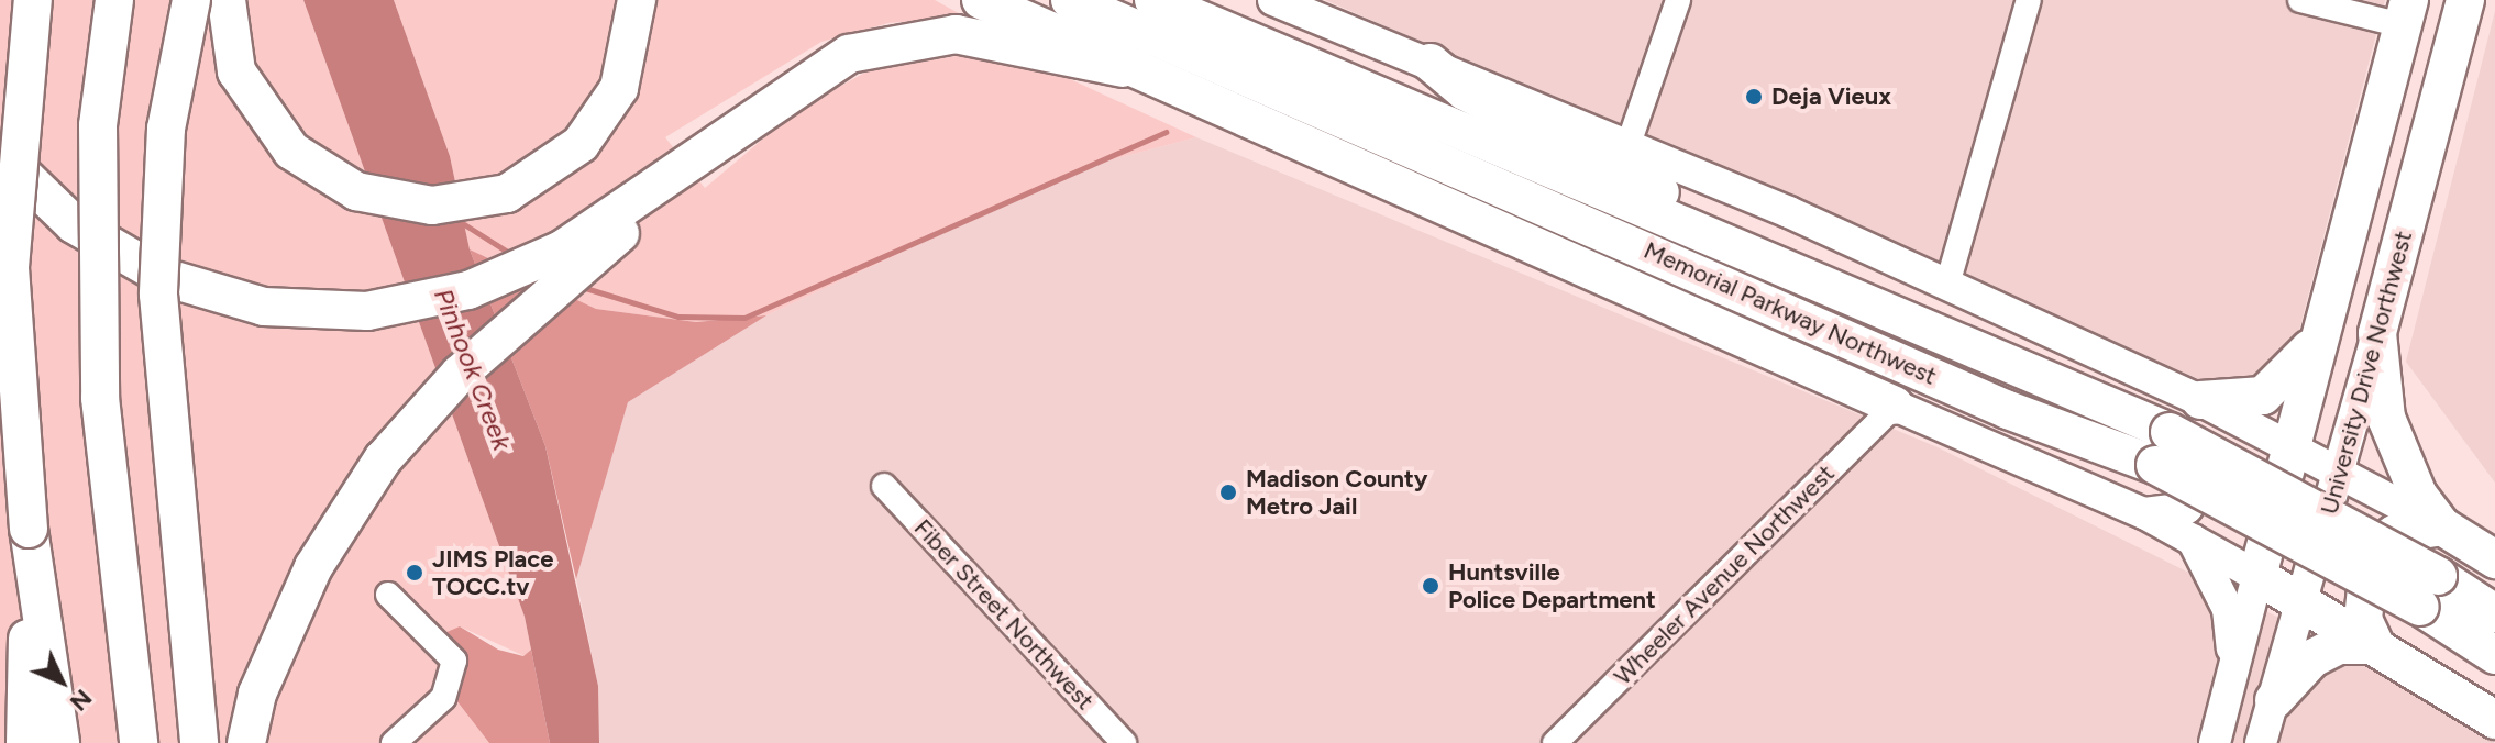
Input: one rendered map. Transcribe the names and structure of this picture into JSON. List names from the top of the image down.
{
  "streets": {
    "highway": ["Memorial Parkway Northwest", "University Drive Northwest"],
    "street": ["Wheeler Avenue Northwest", "Fiber Street Northwest"]
  },
  "crossings": [
    ["Memorial Parkway Northwest", "Wheeler Avenue Northwest"]
  ],
  "water": ["Pinhook Creek"],
  "places": [
    "Deja Vieux",
    "Madison County Metro Jail",
    "JIMS Place TOCC.tv",
    "Huntsville Police Department"
  ],
  "north": "bottom right"
}
